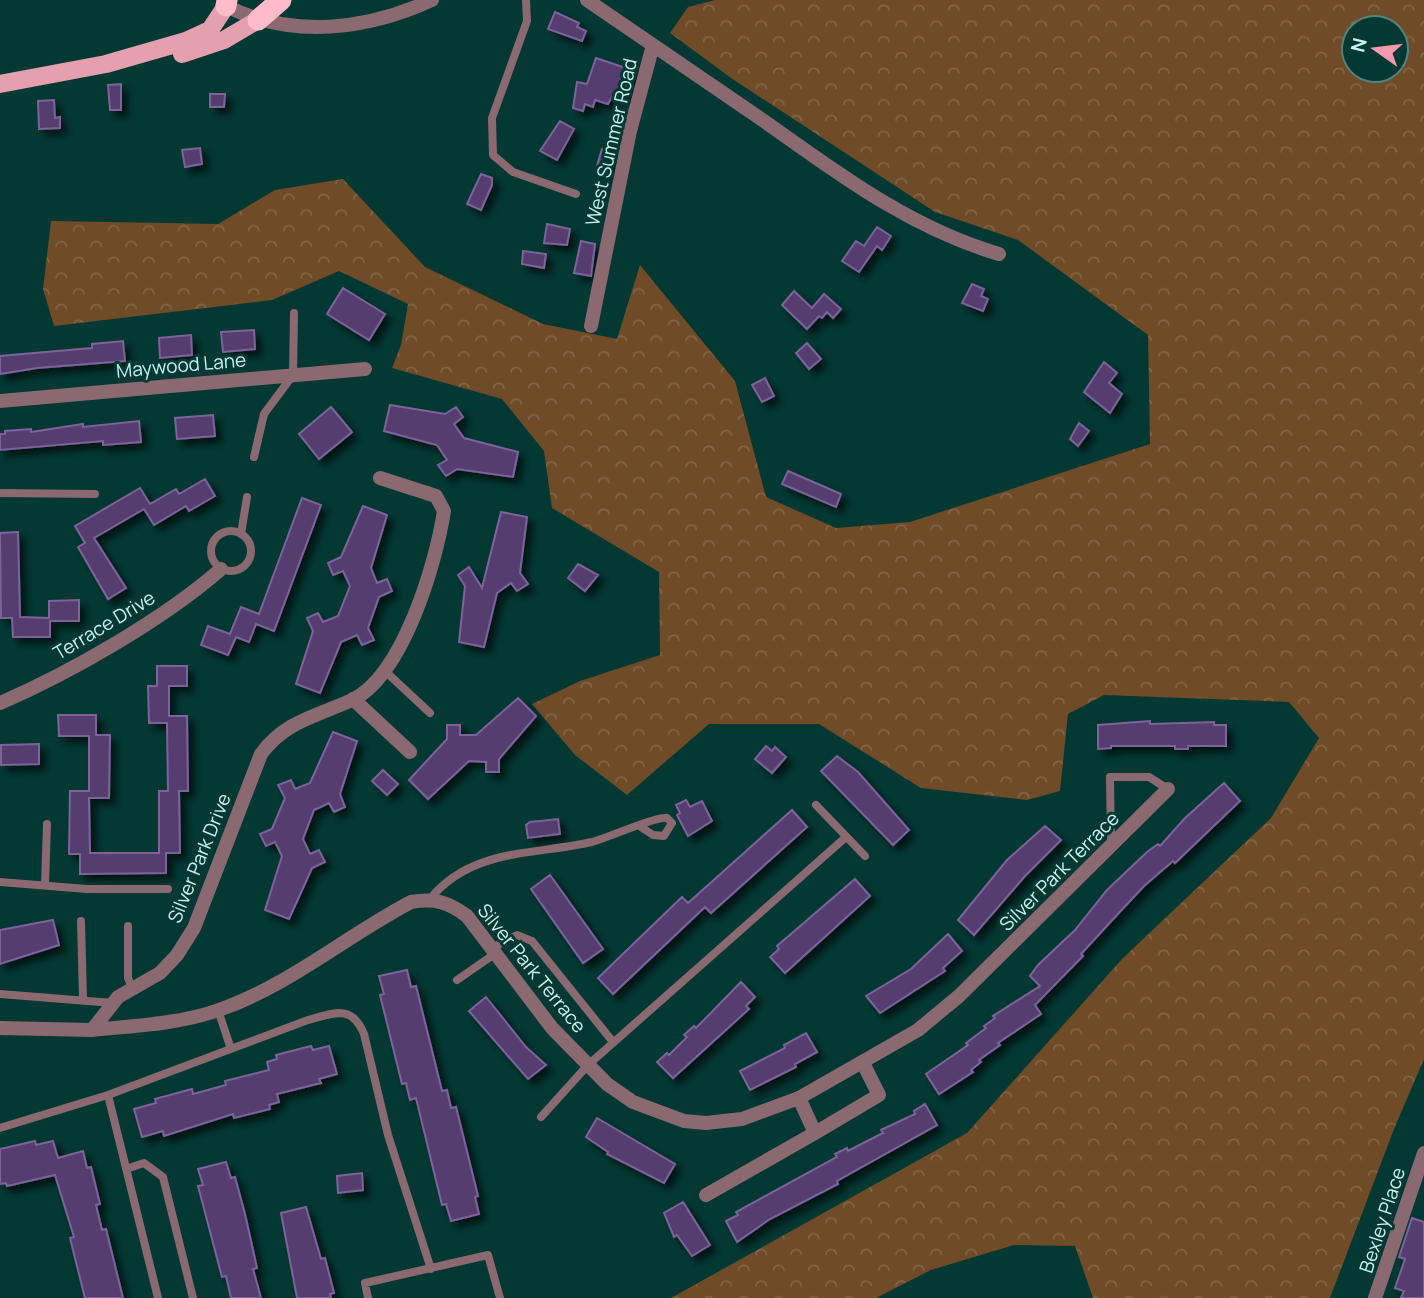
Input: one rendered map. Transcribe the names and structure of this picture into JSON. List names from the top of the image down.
{
  "streets": {
    "street": [
      "West Summer Road",
      "Maywood Lane",
      "Terrace Drive",
      "Silver Park Drive",
      "Silver Park Terrace",
      "Bexley Place"
    ]
  },
  "north": "left"
}
